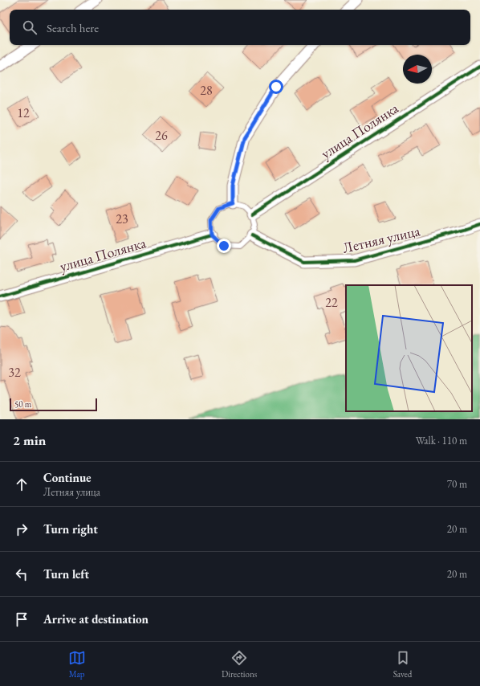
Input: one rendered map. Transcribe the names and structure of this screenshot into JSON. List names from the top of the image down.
{
  "streets": {
    "street": ["улица Полянка", "Летняя улица"]
  },
  "crossings": [
    ["улица Полянка", "Летняя улица"]
  ],
  "house_numbers": [
    "28",
    "12",
    "26",
    "23",
    "22",
    "32"
  ],
  "scale_bar": "50 m",
  "north": "left",
  "page": {
    "search": "Search here",
    "scale": "50 m",
    "heading": ["2 min", "Walk · 110 m"],
    "list": [
      ["Continue", "Летняя улица", "70 m"],
      ["Turn right", "20 m"],
      ["Turn left", "20 m"],
      "Arrive at destination"
    ],
    "nav": ["Map", "Directions", "Saved"]
  }
}
